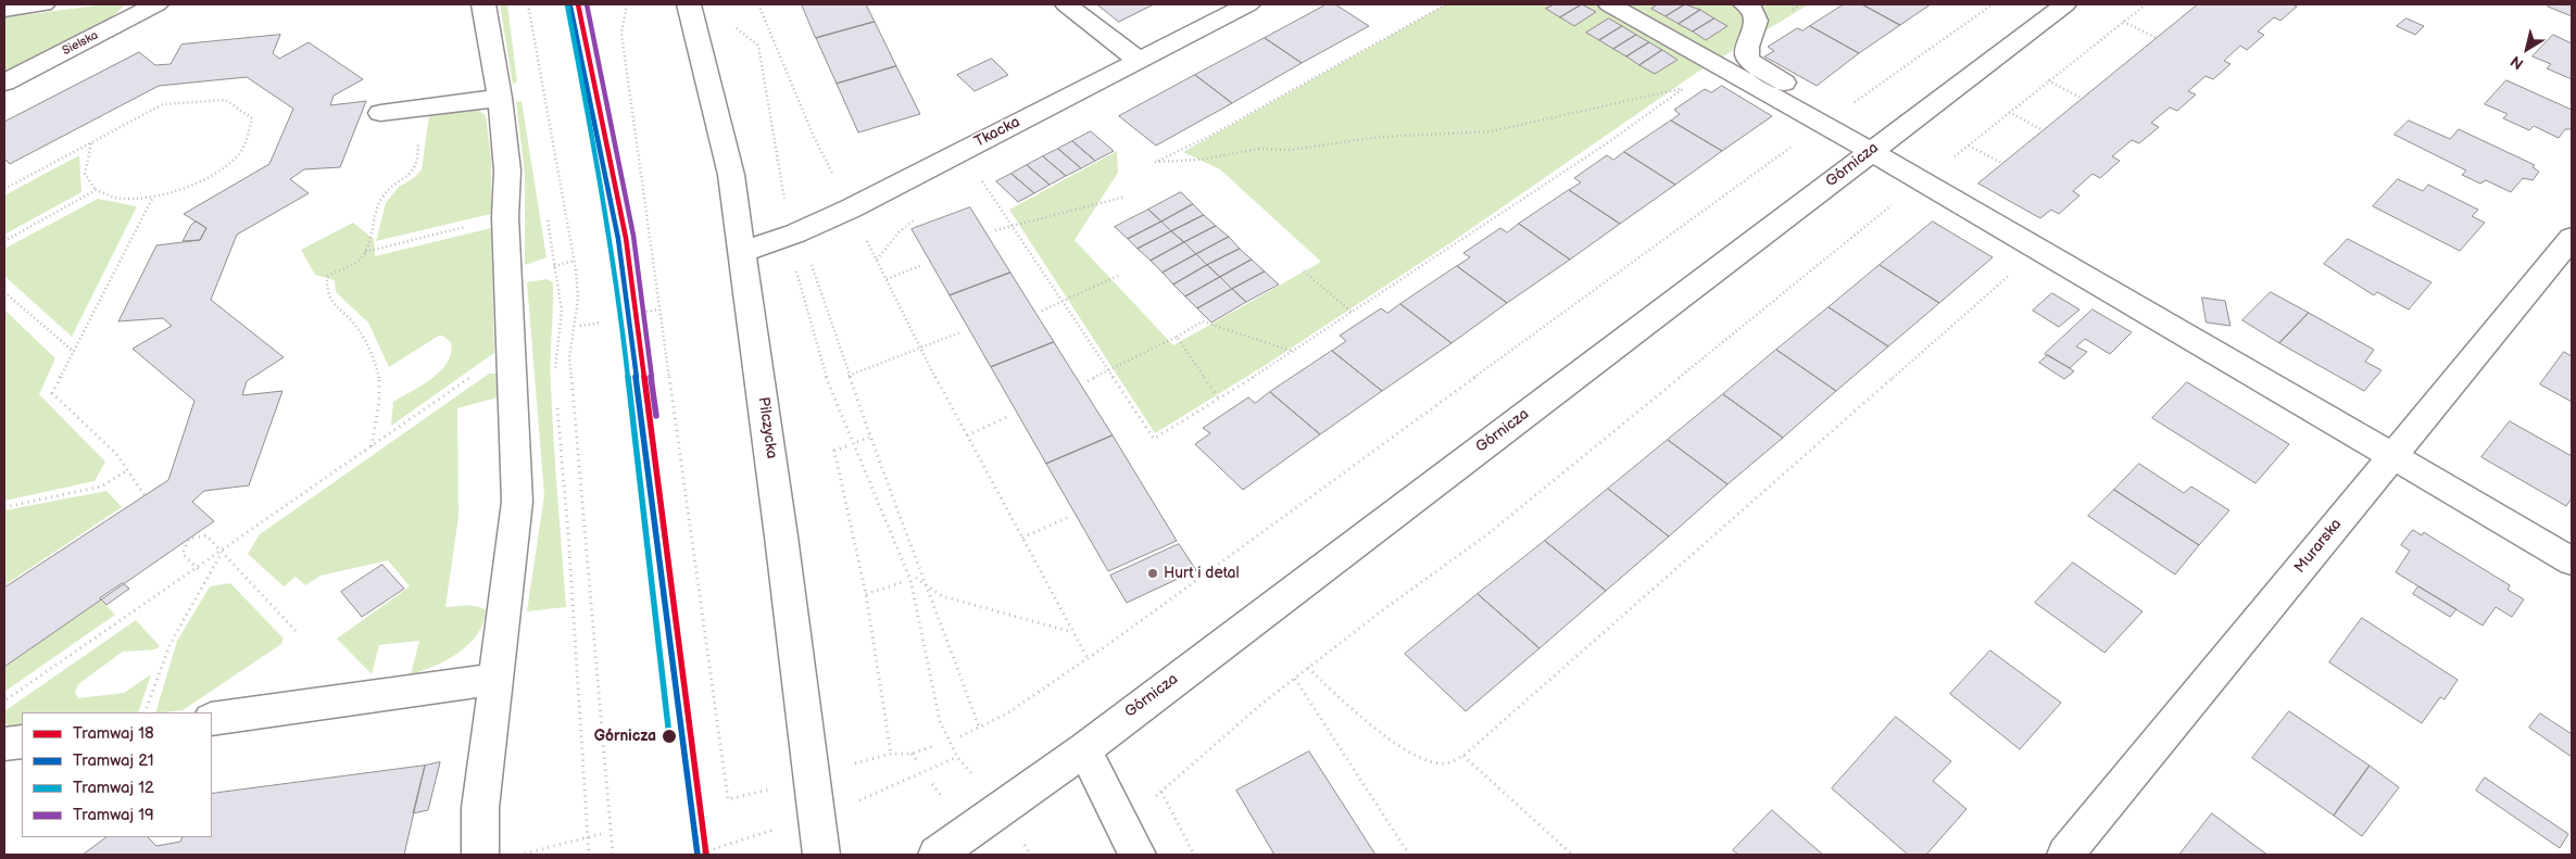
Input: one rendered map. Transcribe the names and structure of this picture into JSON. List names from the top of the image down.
{
  "streets": {
    "street": [
      "Sielska",
      "Tkacka",
      "Górnicza",
      "Pilczycka",
      "Murarska"
    ]
  },
  "crossings": [
    ["Tkacka", "Pilczycka"]
  ],
  "places": ["Hurt i detal", "Górnicza"],
  "lines": [
    "tram line 18",
    "tram line 12",
    "tram line 19",
    "tram line 21"
  ],
  "legend": [
    "Tramwaj 18",
    "Tramwaj 21",
    "Tramwaj 12",
    "Tramwaj 19"
  ],
  "north": "bottom left"
}
